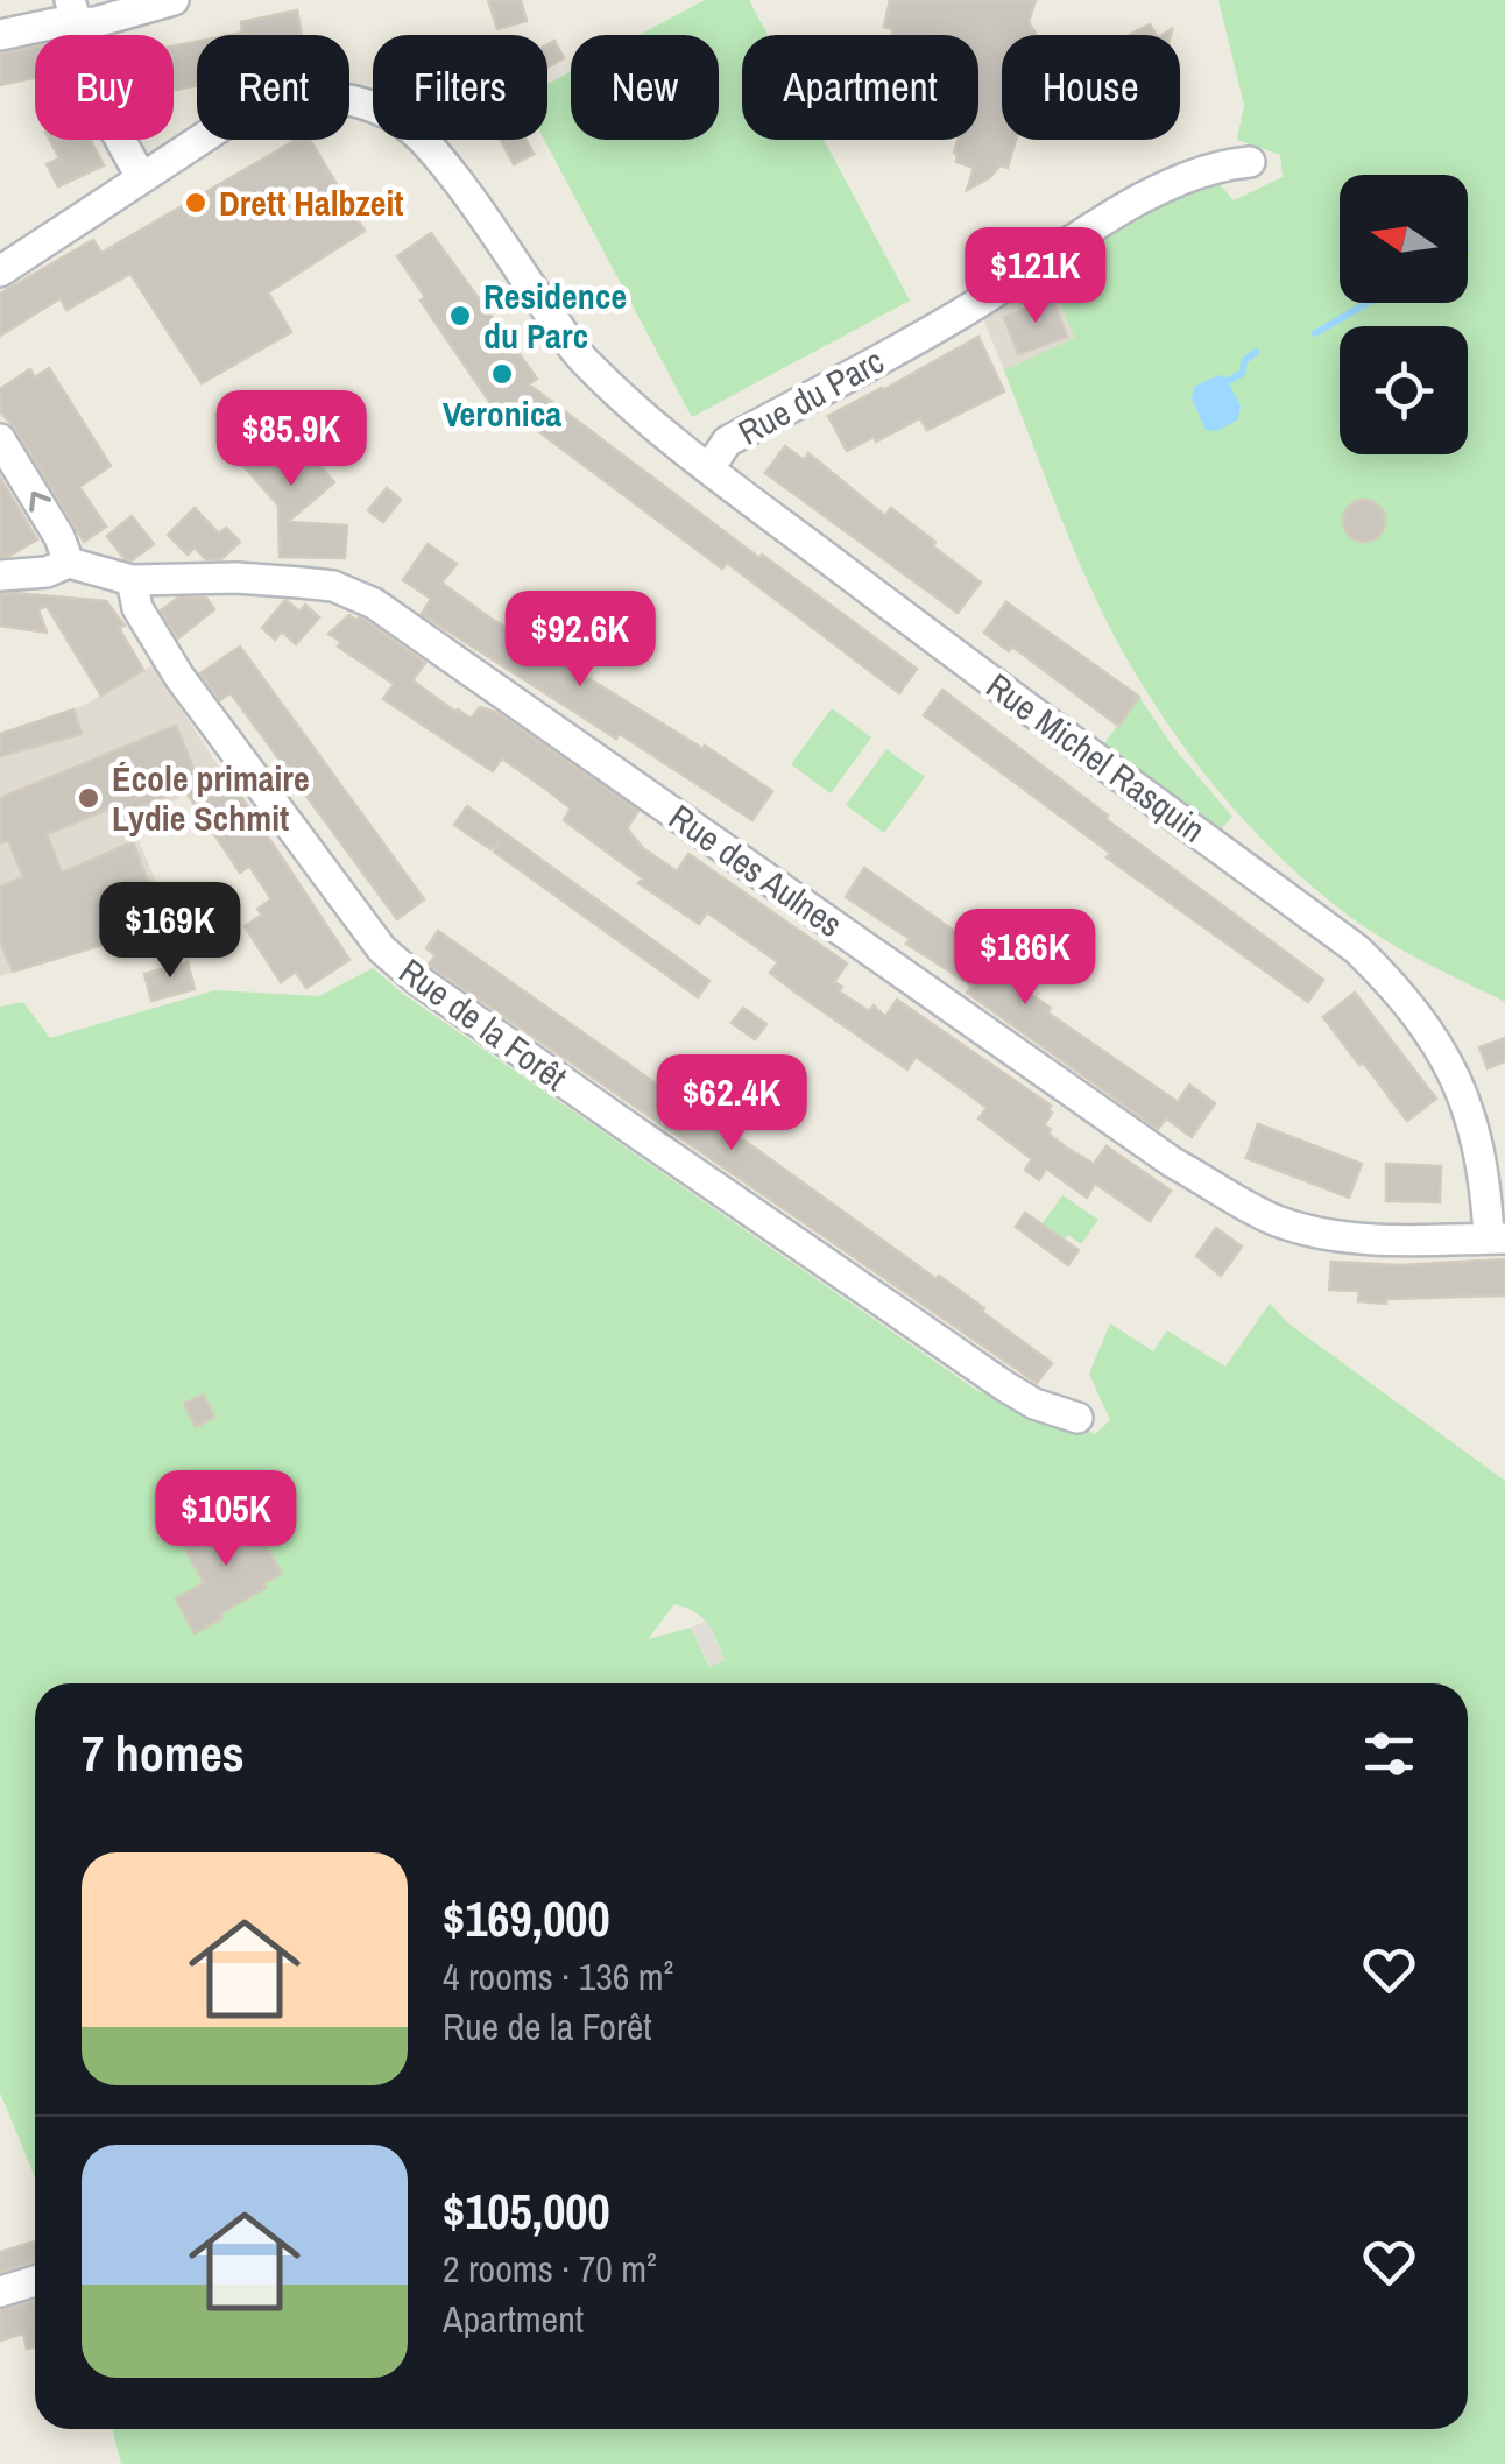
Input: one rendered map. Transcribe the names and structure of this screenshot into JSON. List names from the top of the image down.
{
  "streets": {
    "street": [
      "Rue du Parc",
      "Rue Michel Rasquin",
      "Rue des Aulnes",
      "Rue de la Forêt"
    ]
  },
  "crossings": [
    ["Rue du Parc", "Rue Michel Rasquin"],
    ["Rue Michel Rasquin", "Rue des Aulnes"],
    ["Rue des Aulnes", "Rue de la Forêt"]
  ],
  "places": [
    "Drett Halbzeit",
    "Residence du Parc",
    "Veronica",
    "École primaire Lydie Schmit"
  ],
  "north": "left",
  "page": {
    "chip": [
      "Buy",
      "Rent",
      "Filters",
      "New",
      "Apartment",
      "House"
    ],
    "price": [
      "$121K",
      "$85.9K",
      "$92.6K",
      "$169K",
      "$186K",
      "$62.4K",
      "$105K"
    ],
    "heading": "7 homes",
    "list": [
      {
        "name": "$169,000",
        "note": "4 rooms · 136 m² · Rue de la Forêt"
      },
      {
        "name": "$105,000",
        "note": "2 rooms · 70 m² · Apartment"
      }
    ]
  }
}
